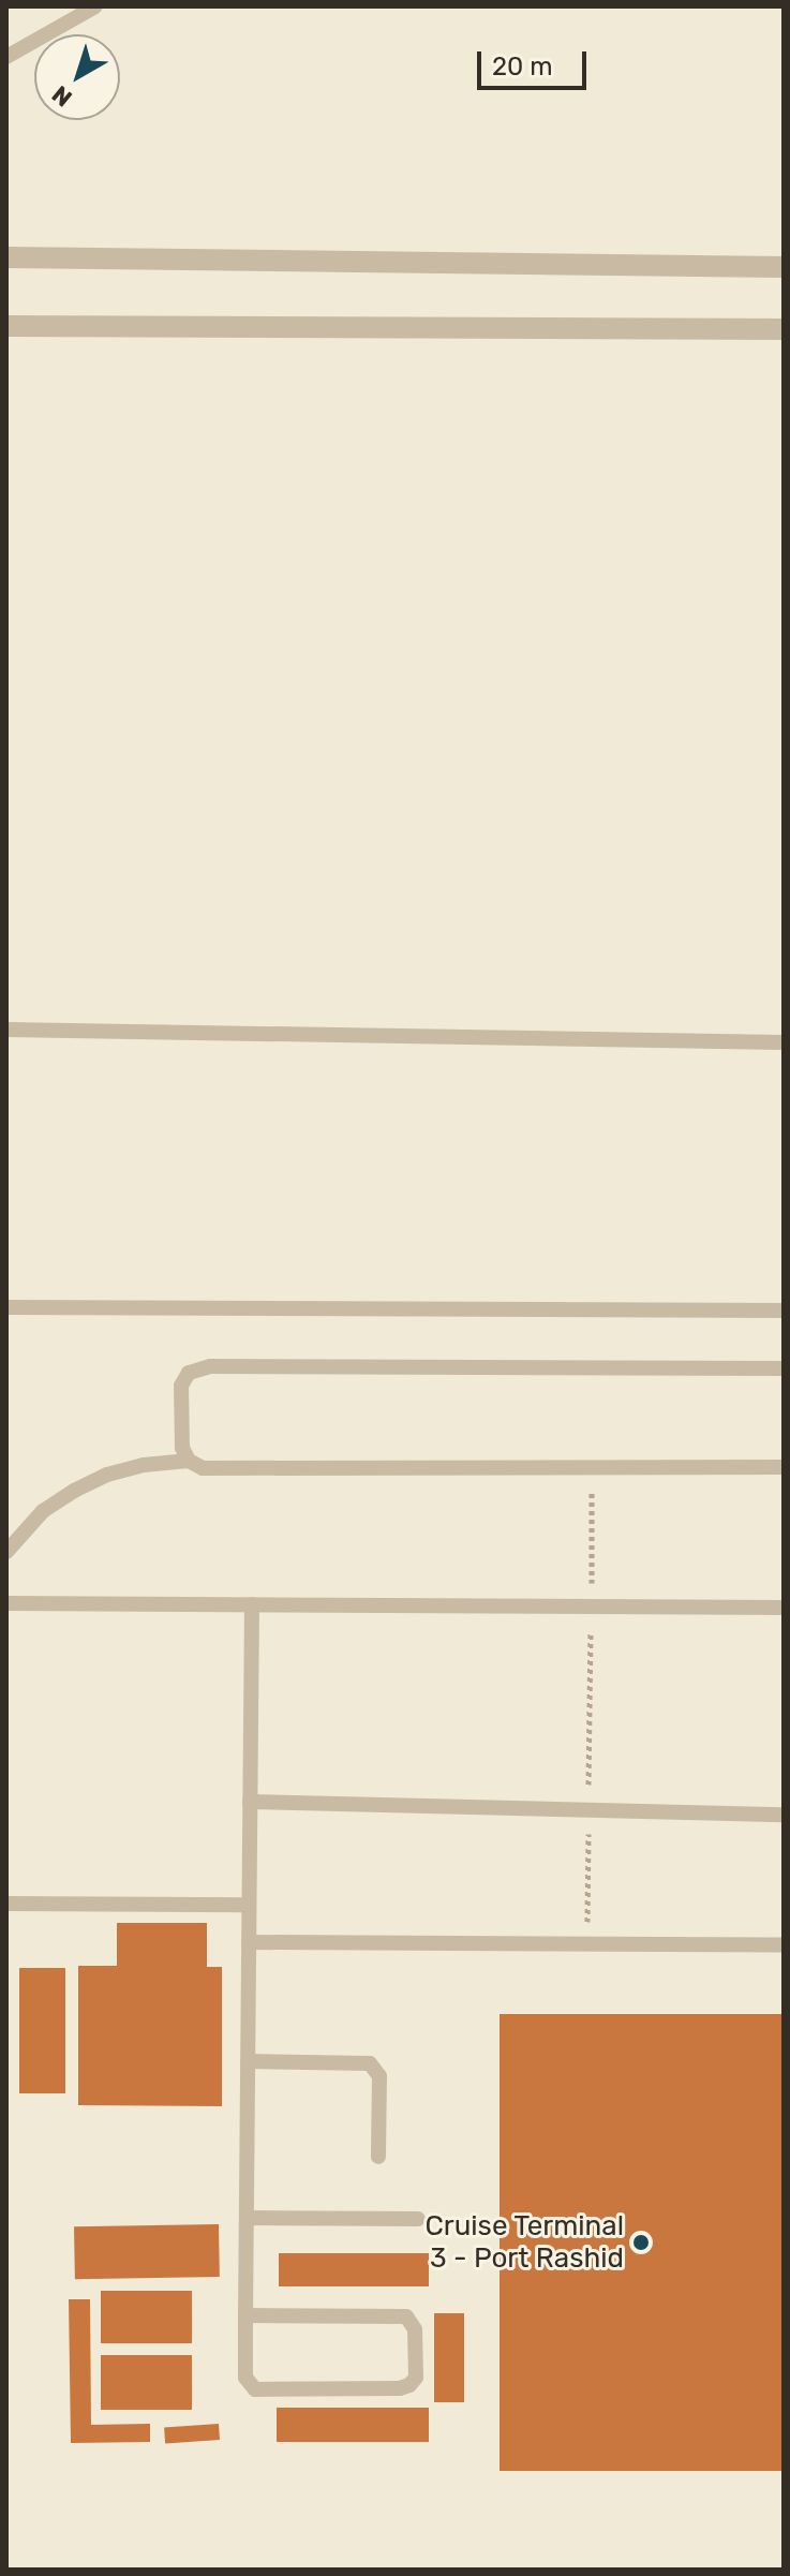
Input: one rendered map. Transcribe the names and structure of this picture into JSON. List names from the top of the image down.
{
  "places": ["Cruise Terminal 3 - Port Rashid"],
  "scale_bar": "20 m",
  "north": "bottom left"
}
